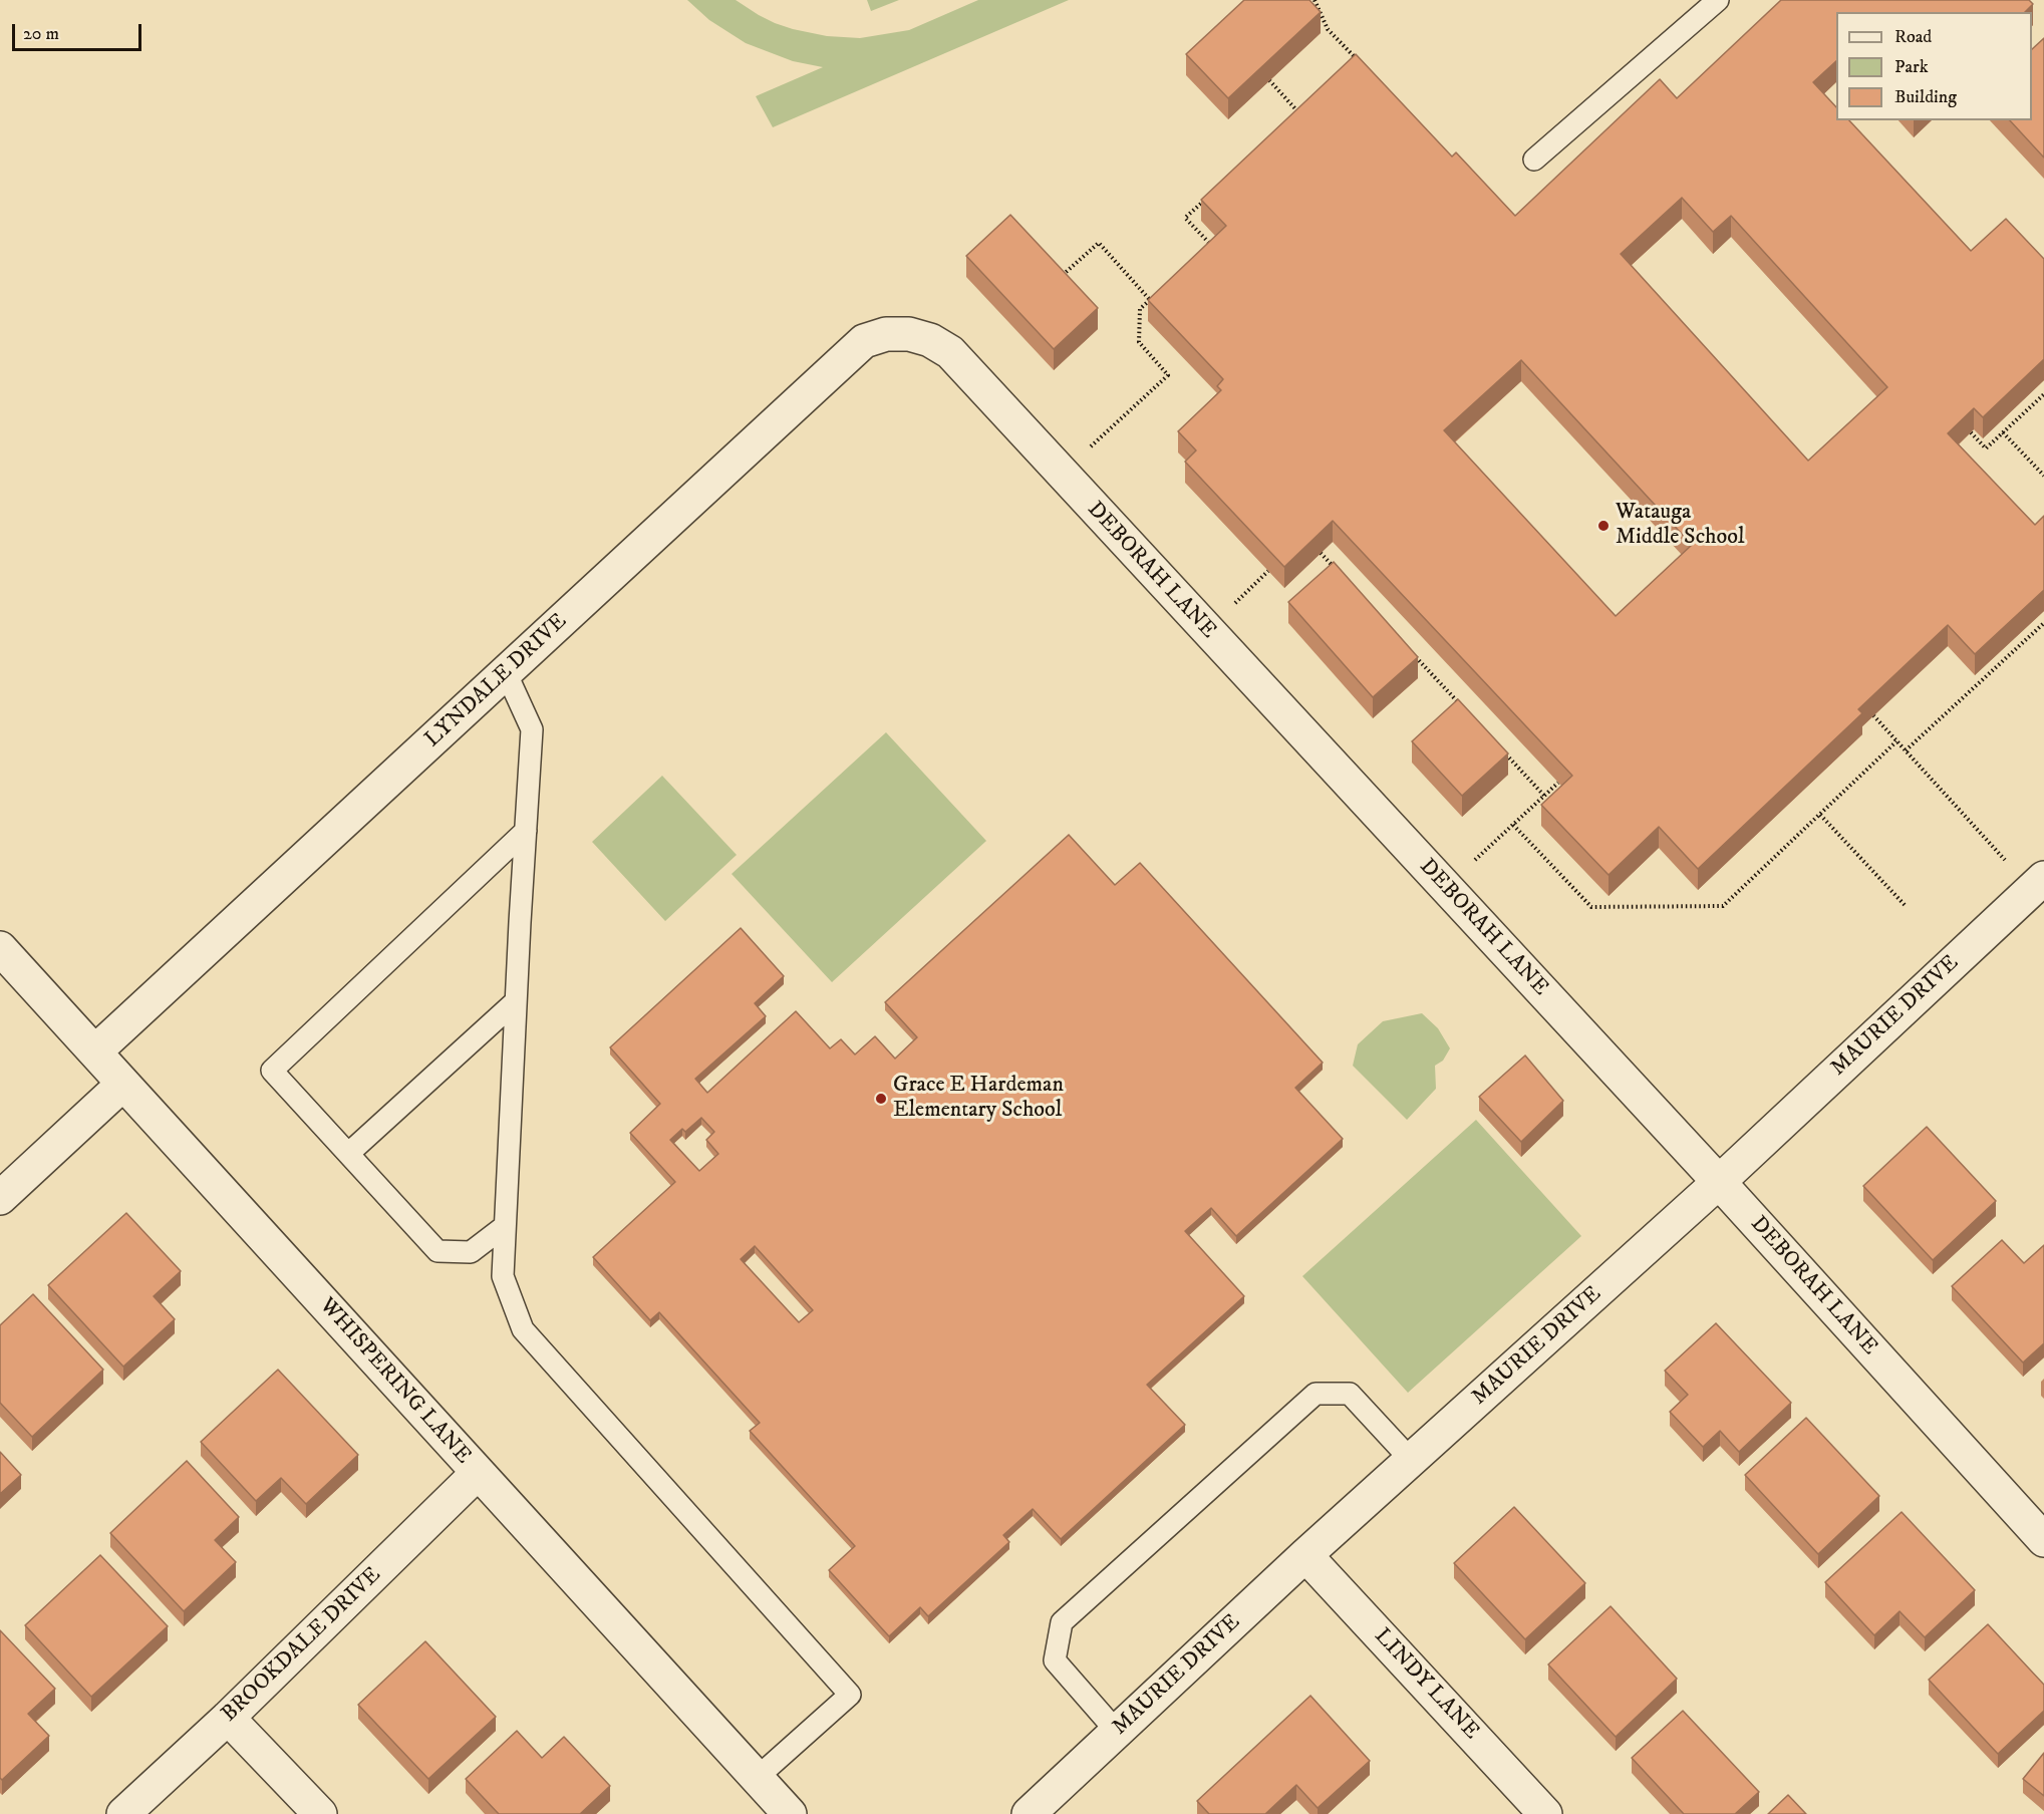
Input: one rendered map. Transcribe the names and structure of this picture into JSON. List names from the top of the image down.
{
  "streets": {
    "street": [
      "DEBORAH LANE",
      "LYNDALE DRIVE",
      "MAURIE DRIVE",
      "WHISPERING LANE",
      "BROOKDALE DRIVE",
      "LINDY LANE"
    ]
  },
  "crossings": [
    ["DEBORAH LANE", "LYNDALE DRIVE"],
    ["DEBORAH LANE", "MAURIE DRIVE"],
    ["LYNDALE DRIVE", "WHISPERING LANE"],
    ["MAURIE DRIVE", "LINDY LANE"],
    ["WHISPERING LANE", "BROOKDALE DRIVE"]
  ],
  "places": ["Watauga Middle School", "Grace E Hardeman Elementary School"],
  "legend": ["Road", "Park", "Building"],
  "scale_bar": "20 m"
}
